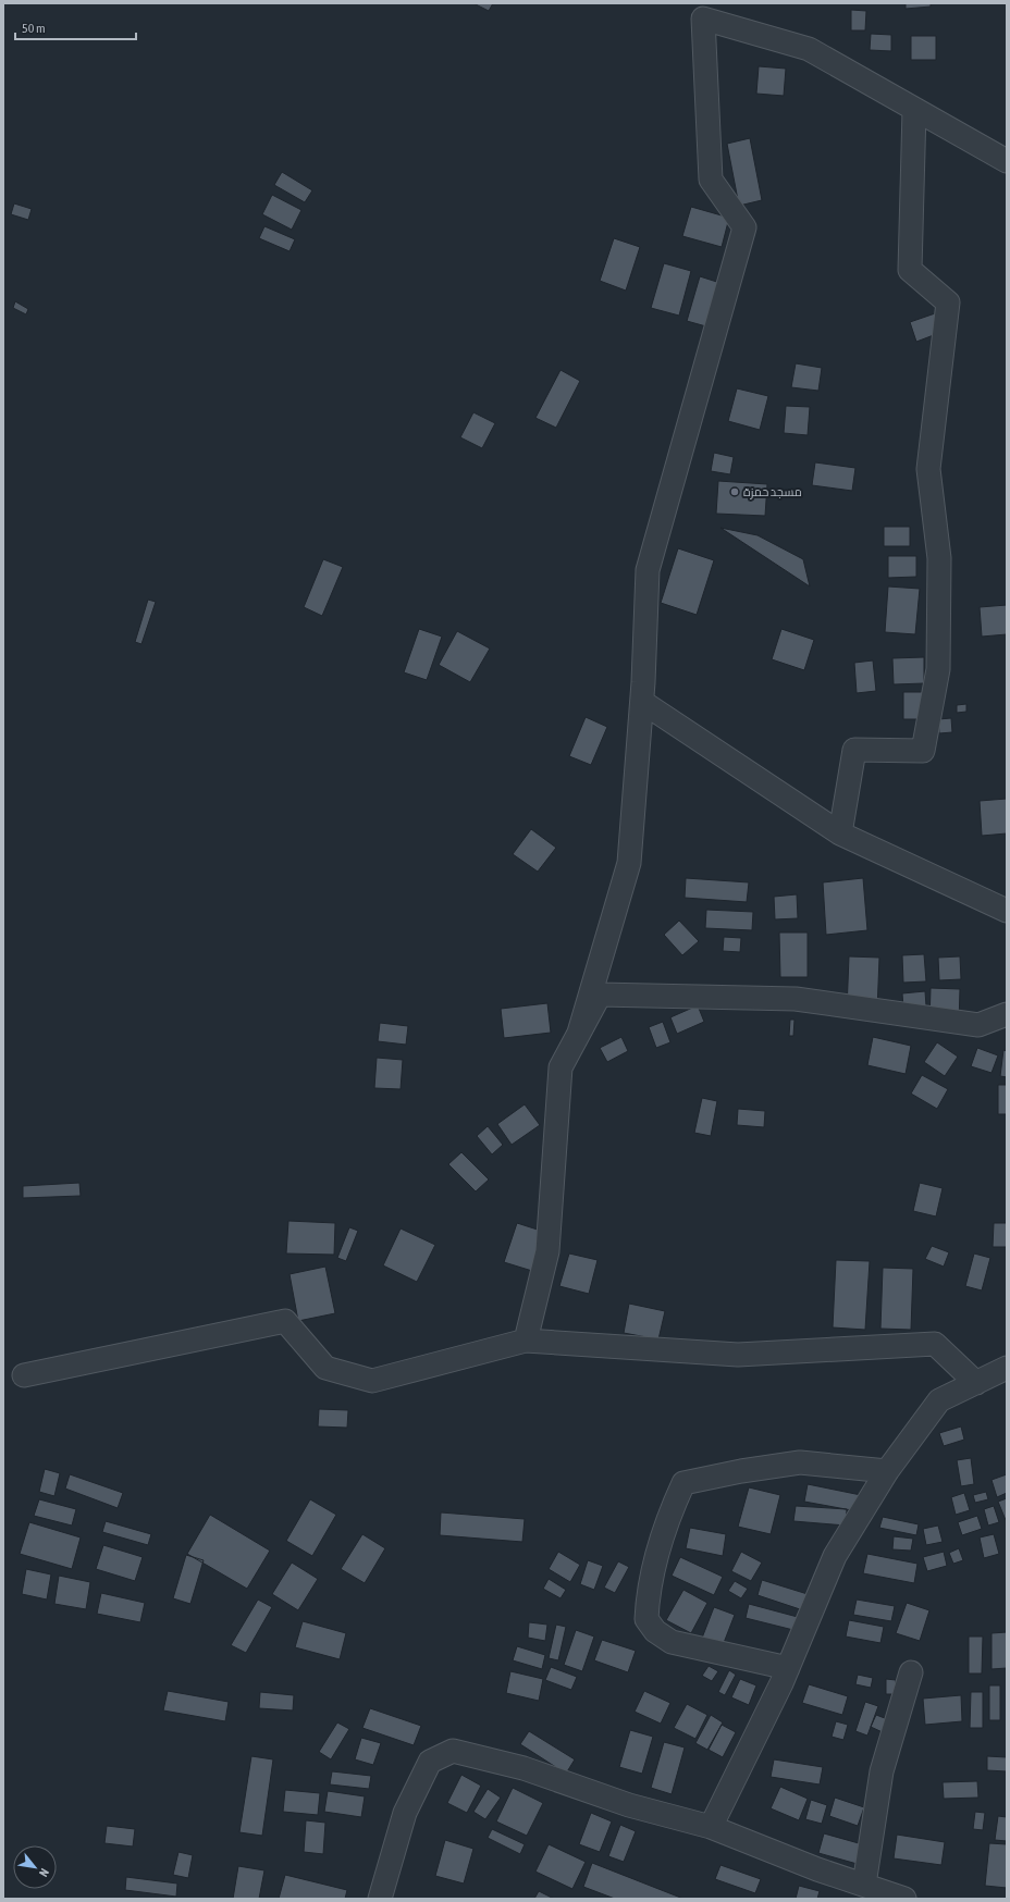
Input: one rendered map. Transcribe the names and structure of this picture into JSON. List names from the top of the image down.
{
  "places": ["مسجد حمزة"],
  "scale_bar": "50 m",
  "north": "bottom right"
}
